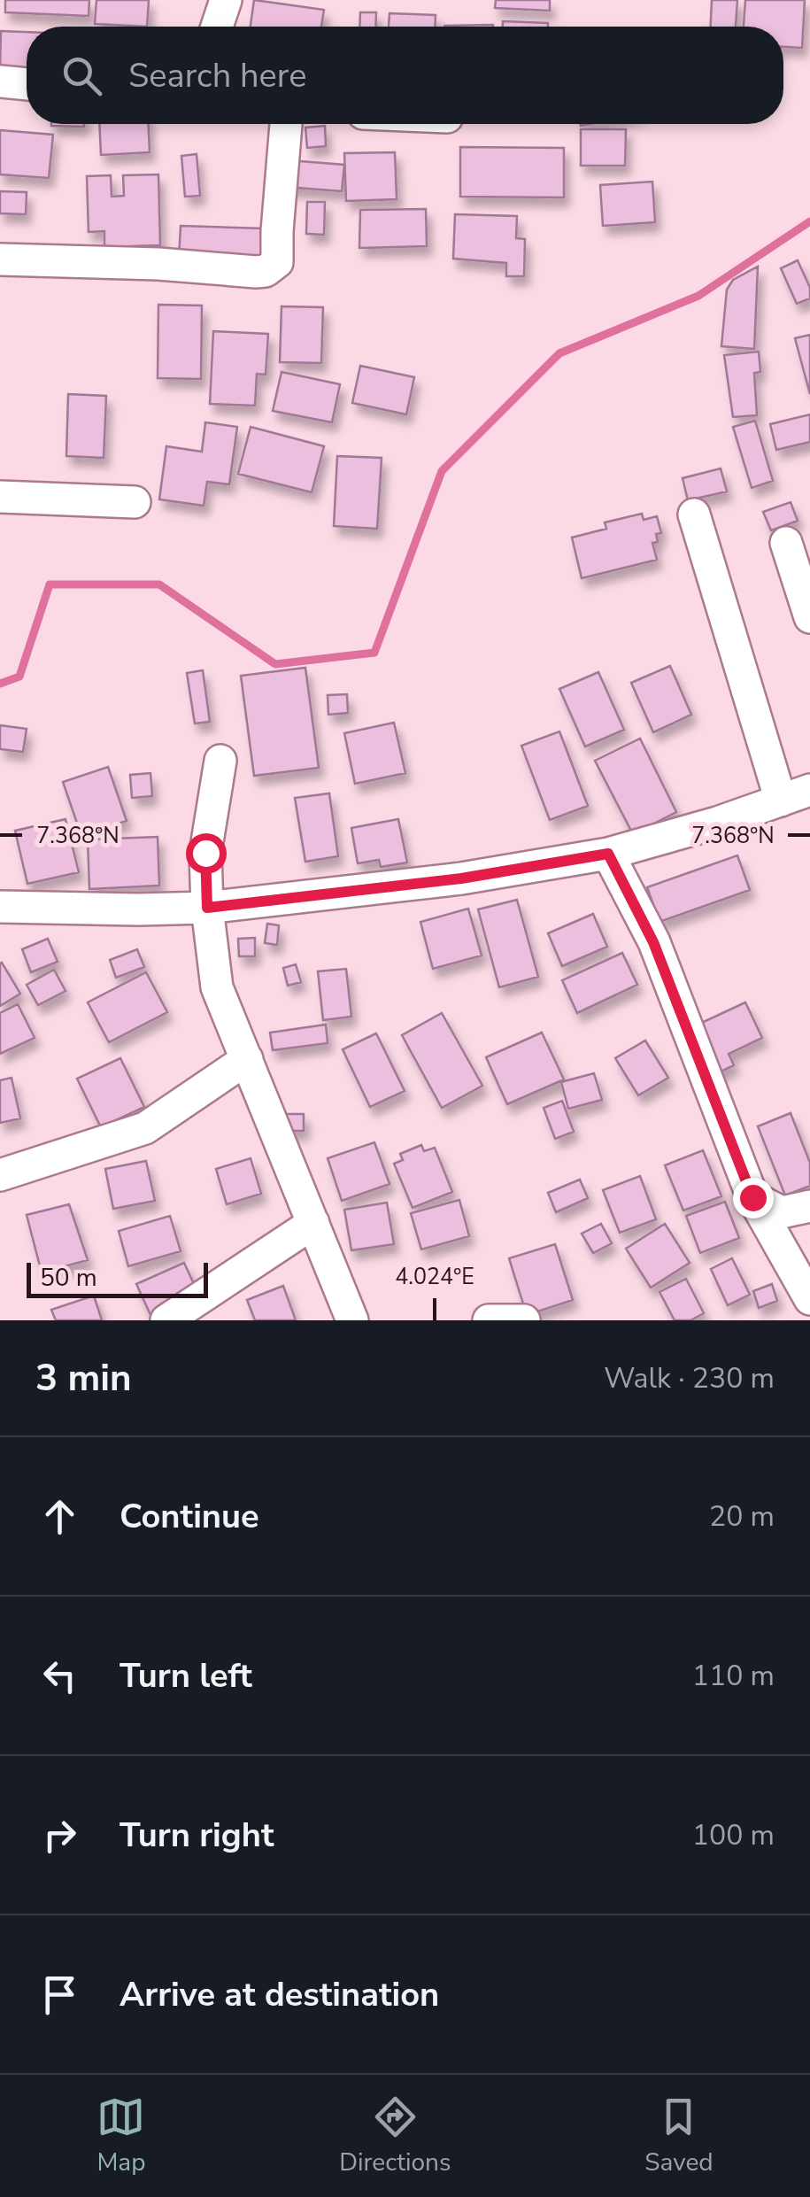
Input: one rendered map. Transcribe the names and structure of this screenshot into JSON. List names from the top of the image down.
{
  "scale_bar": "50 m",
  "page": {
    "search": "Search here",
    "scale": "50 m",
    "heading": ["3 min", "Walk · 230 m"],
    "list": [
      ["Continue", "20 m"],
      ["Turn left", "110 m"],
      ["Turn right", "100 m"],
      "Arrive at destination"
    ],
    "nav": ["Map", "Directions", "Saved"]
  },
  "coordinates": ["7.368°N", "4.024°E"]
}
